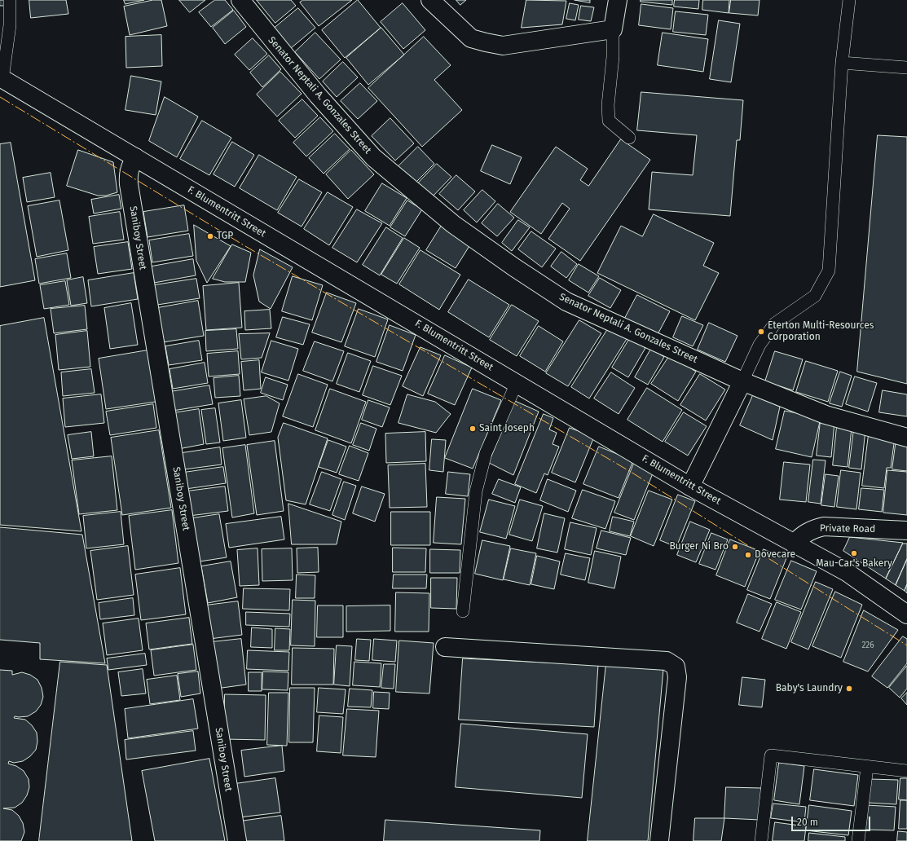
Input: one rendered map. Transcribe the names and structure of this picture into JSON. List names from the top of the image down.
{
  "streets": {
    "street": [
      "Senator Neptali A. Gonzales Street",
      "F. Blumentritt Street",
      "Saniboy Street",
      "Private Road"
    ]
  },
  "crossings": [
    ["F. Blumentritt Street", "Saniboy Street"],
    ["F. Blumentritt Street", "Private Road"]
  ],
  "places": [
    "TGP",
    "Eterton Multi-Resources Corporation",
    "Saint Joseph",
    "Burger Ni Bro",
    "Mau-Car's Bakery",
    "Dovecare",
    "Baby's Laundry"
  ],
  "house_numbers": ["226"],
  "scale_bar": "20 m"
}
